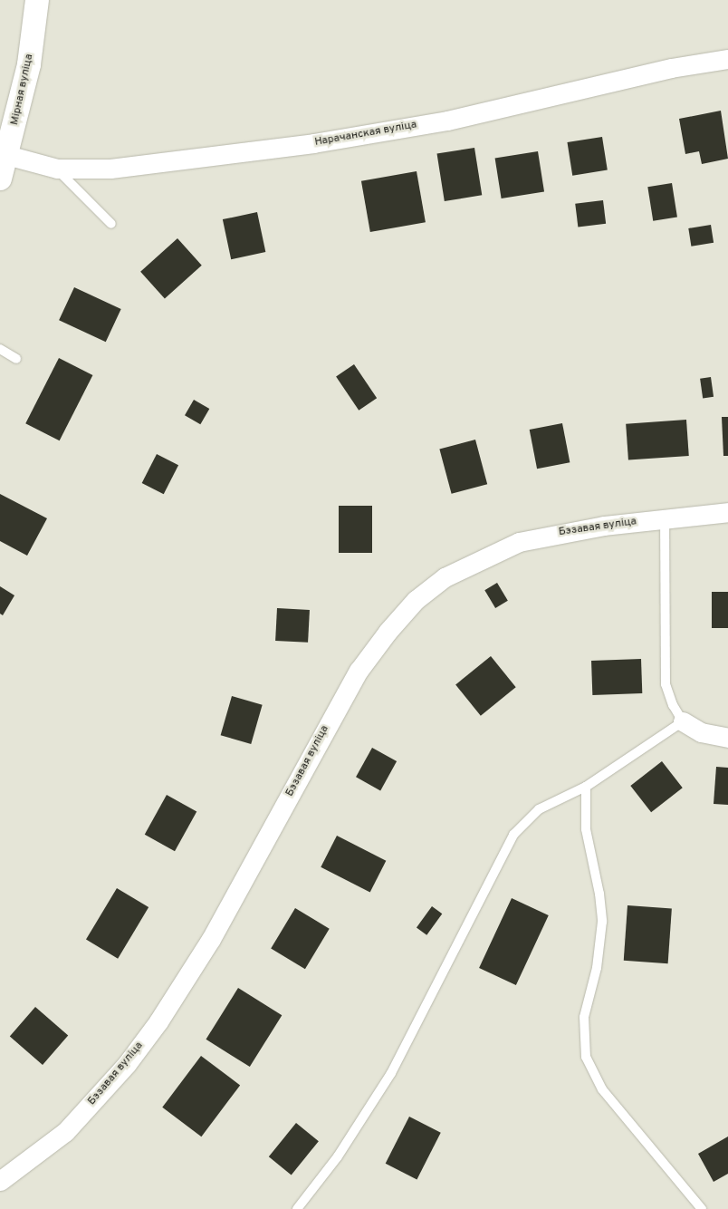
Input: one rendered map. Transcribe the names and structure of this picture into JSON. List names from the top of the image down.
{
  "streets": {
    "street": ["Мірная вуліца", "Нарачанская вуліца", "Бэзавая вуліца"]
  },
  "crossings": [
    ["Мірная вуліца", "Нарачанская вуліца"]
  ]
}
